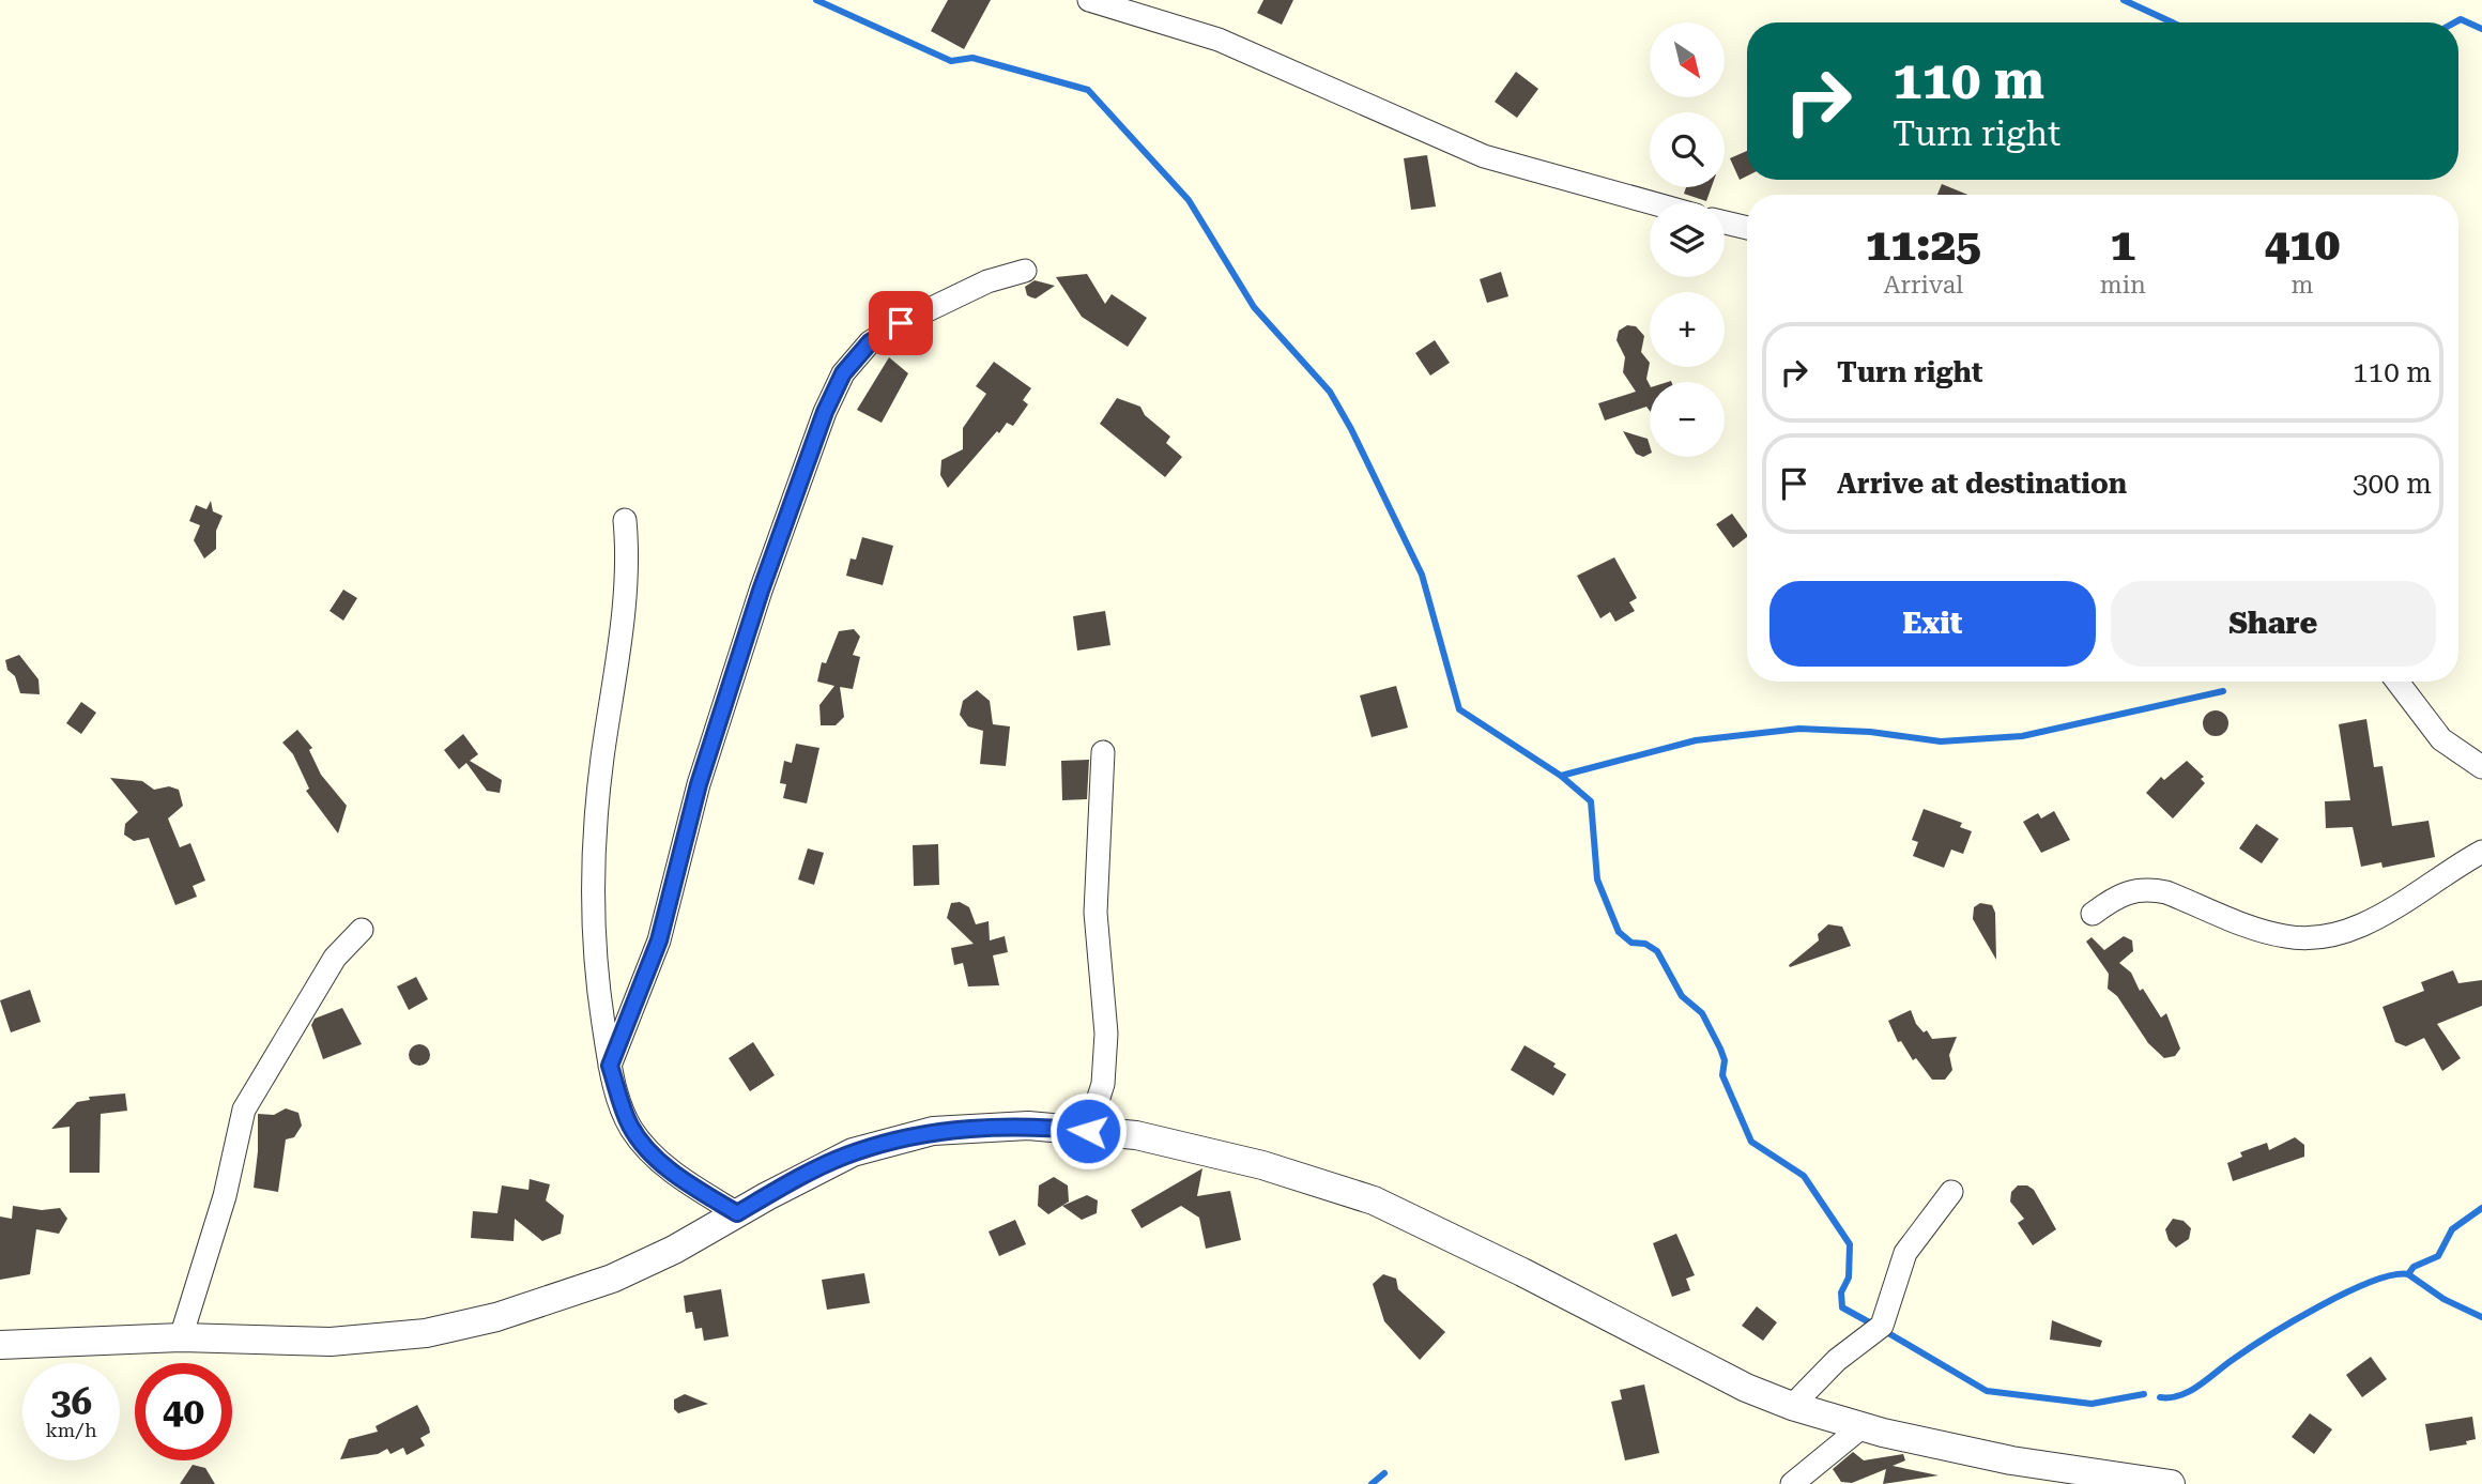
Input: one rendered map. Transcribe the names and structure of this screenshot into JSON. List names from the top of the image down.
{
  "north": "bottom right",
  "page": {
    "map_buttons": ["+", "−"],
    "turn": ["110 m", "Turn right"],
    "eta": [
      "11:25",
      "Arrival",
      "1",
      "min",
      "410",
      "m"
    ],
    "list": [
      {
        "name": "Turn right",
        "value": "110 m"
      },
      {
        "name": "Arrive at destination",
        "value": "300 m"
      }
    ],
    "buttons": ["Exit", "Share"],
    "speed": "36 km/h",
    "limit": "40"
  }
}
